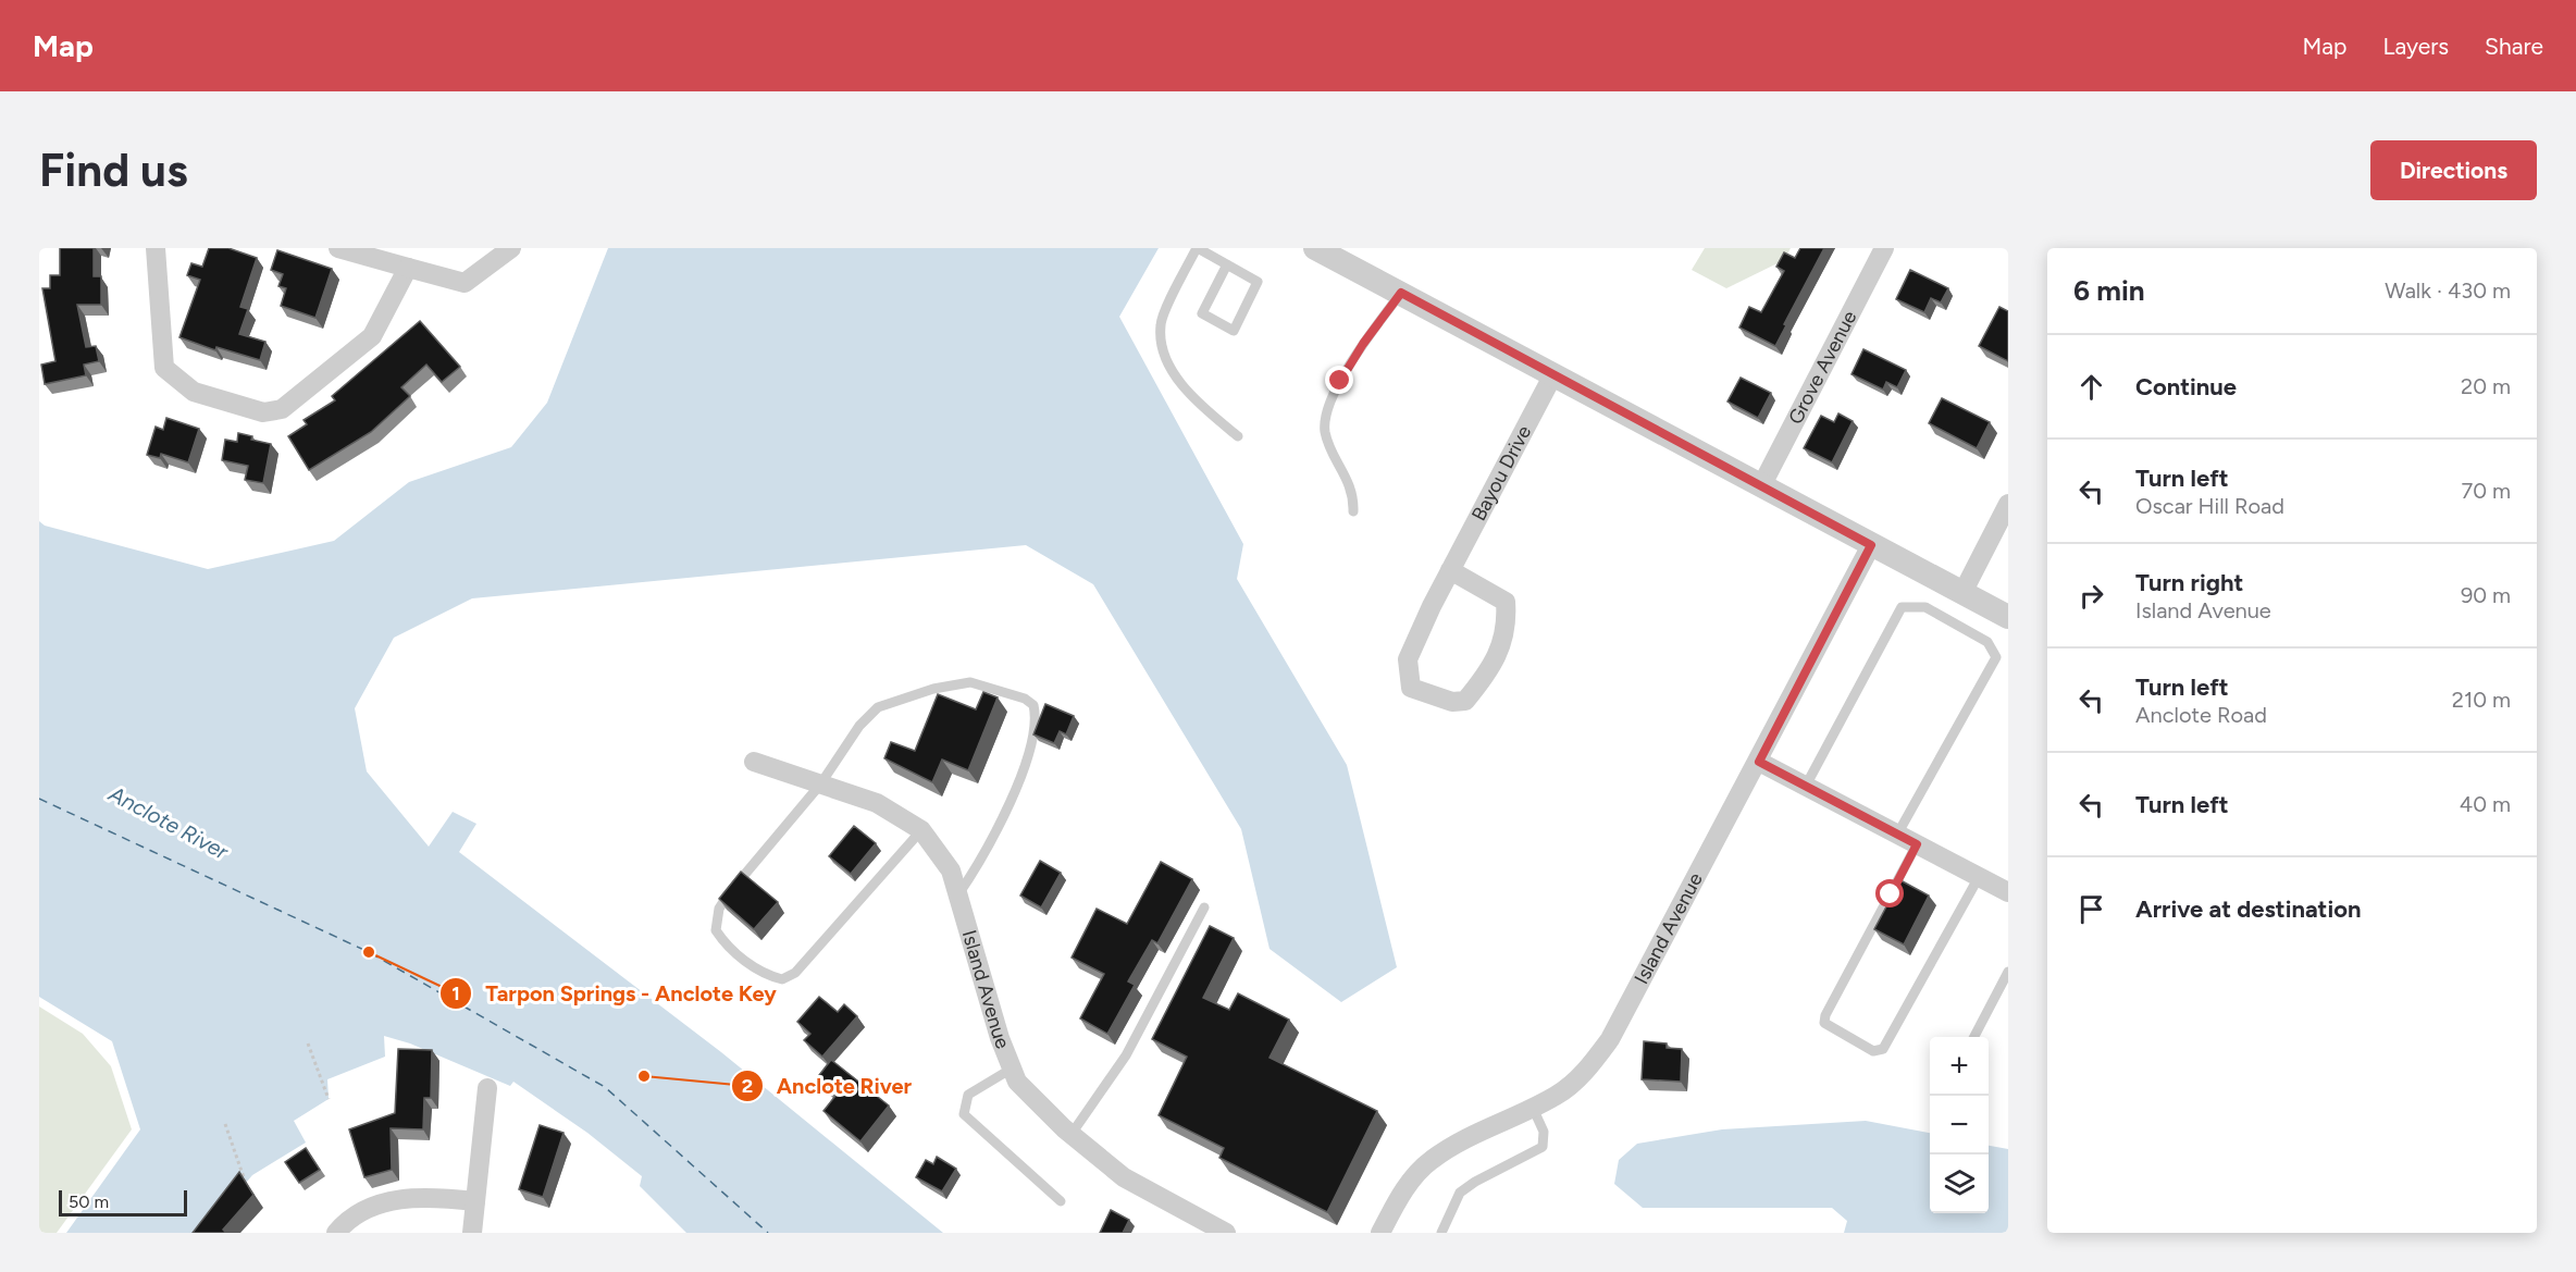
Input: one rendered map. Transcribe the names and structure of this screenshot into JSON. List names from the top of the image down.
{
  "streets": {
    "street": ["Grove Avenue", "Bayou Drive", "Island Avenue"]
  },
  "water": ["Anclote River"],
  "places": ["Tarpon Springs - Anclote Key", "Anclote River"],
  "scale_bar": "50 m",
  "page": {
    "header": "Map",
    "nav": ["Map", "Layers", "Share"],
    "buttons": "Directions",
    "title": "Find us",
    "heading": ["6 min", "Walk · 430 m"],
    "list": [
      ["Continue", "20 m"],
      ["Turn left", "Oscar Hill Road", "70 m"],
      ["Turn right", "Island Avenue", "90 m"],
      ["Turn left", "Anclote Road", "210 m"],
      ["Turn left", "40 m"],
      "Arrive at destination"
    ],
    "map_buttons": ["+", "−"],
    "scale": "50 m"
  }
}
